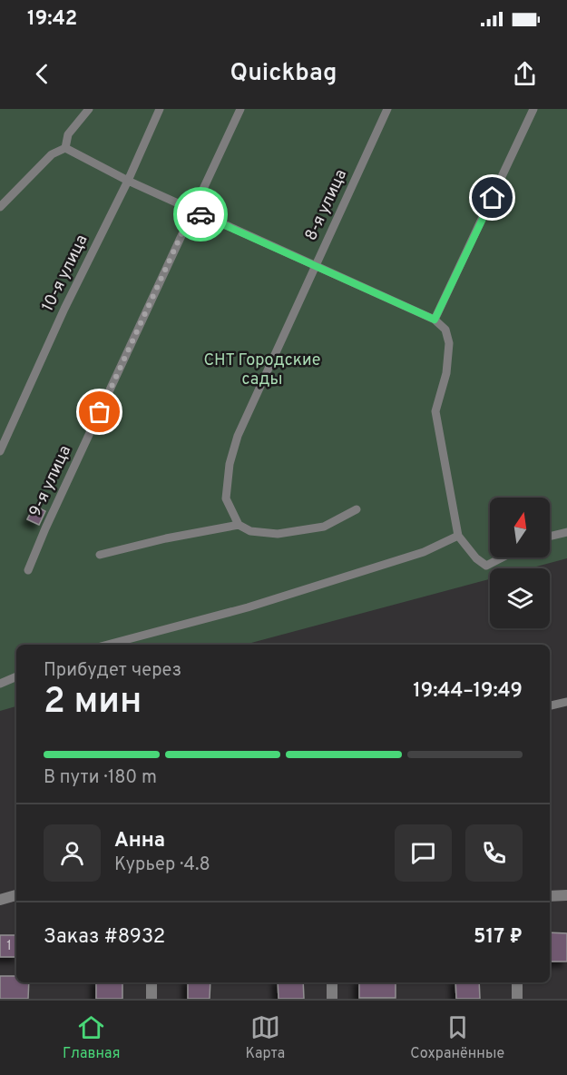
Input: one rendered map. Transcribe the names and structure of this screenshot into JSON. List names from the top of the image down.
{
  "streets": {
    "lane": ["8-я улица", "10-я улица", "9-я улица"]
  },
  "parks": ["СНТ Городские сады"],
  "house_numbers": ["1"],
  "north": "top",
  "page": {
    "status": "19:42",
    "header": "Quickbag",
    "heading": ["2 мин", "Прибудет через", "19:44–19:49"],
    "panel": [
      "Анна",
      "Курьер · 4.8",
      "Заказ #8932",
      "517 ₽"
    ],
    "bar": "В пути · 180 m",
    "tabs": ["Главная", "Карта", "Сохранённые"]
  }
}
